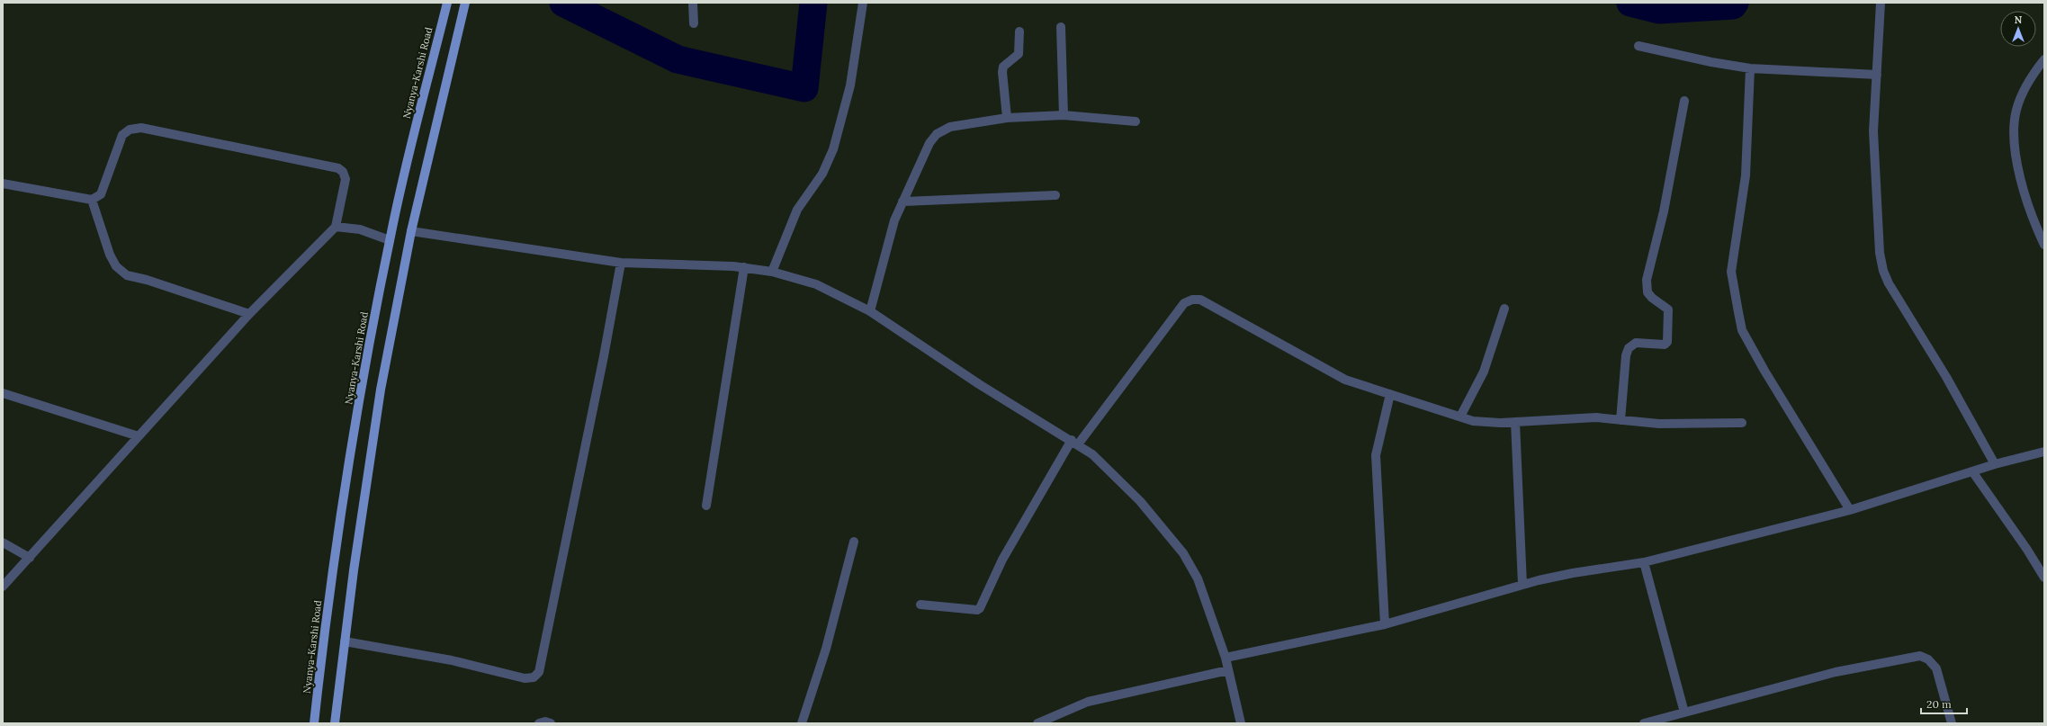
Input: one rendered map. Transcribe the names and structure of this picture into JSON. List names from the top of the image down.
{
  "streets": {
    "main road": ["Nyanya-Karshi Road"]
  },
  "scale_bar": "20 m",
  "north": "top"
}
